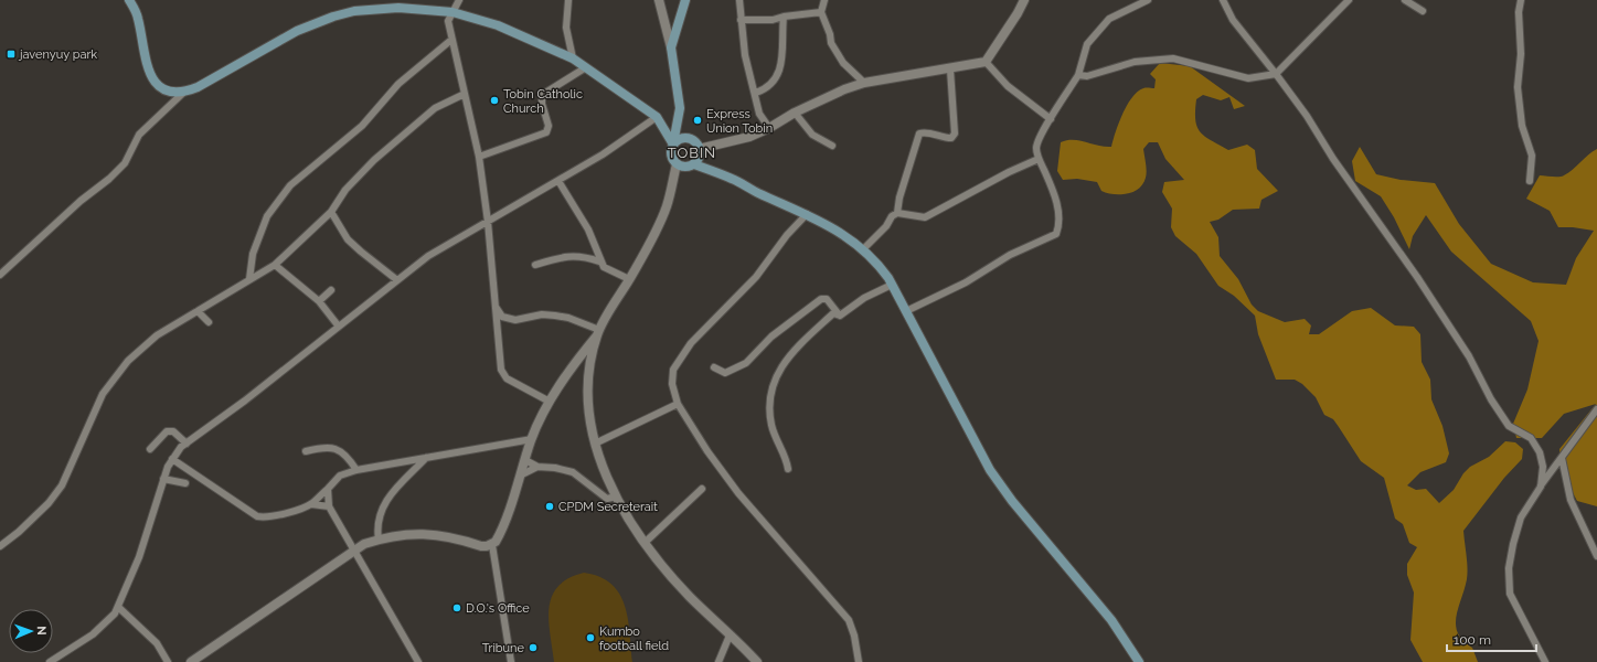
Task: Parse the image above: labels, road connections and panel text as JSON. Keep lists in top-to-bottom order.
{
  "districts": ["TOBIN"],
  "places": {
    "transit": ["javenyuy park"],
    "other": [
      "Tobin Catholic Church",
      "Express Union Tobin",
      "CPDM Secreterait",
      "D.O.'s Office",
      "Kumbo football field",
      "Tribune"
    ]
  },
  "scale_bar": "100 m",
  "north": "right"
}
